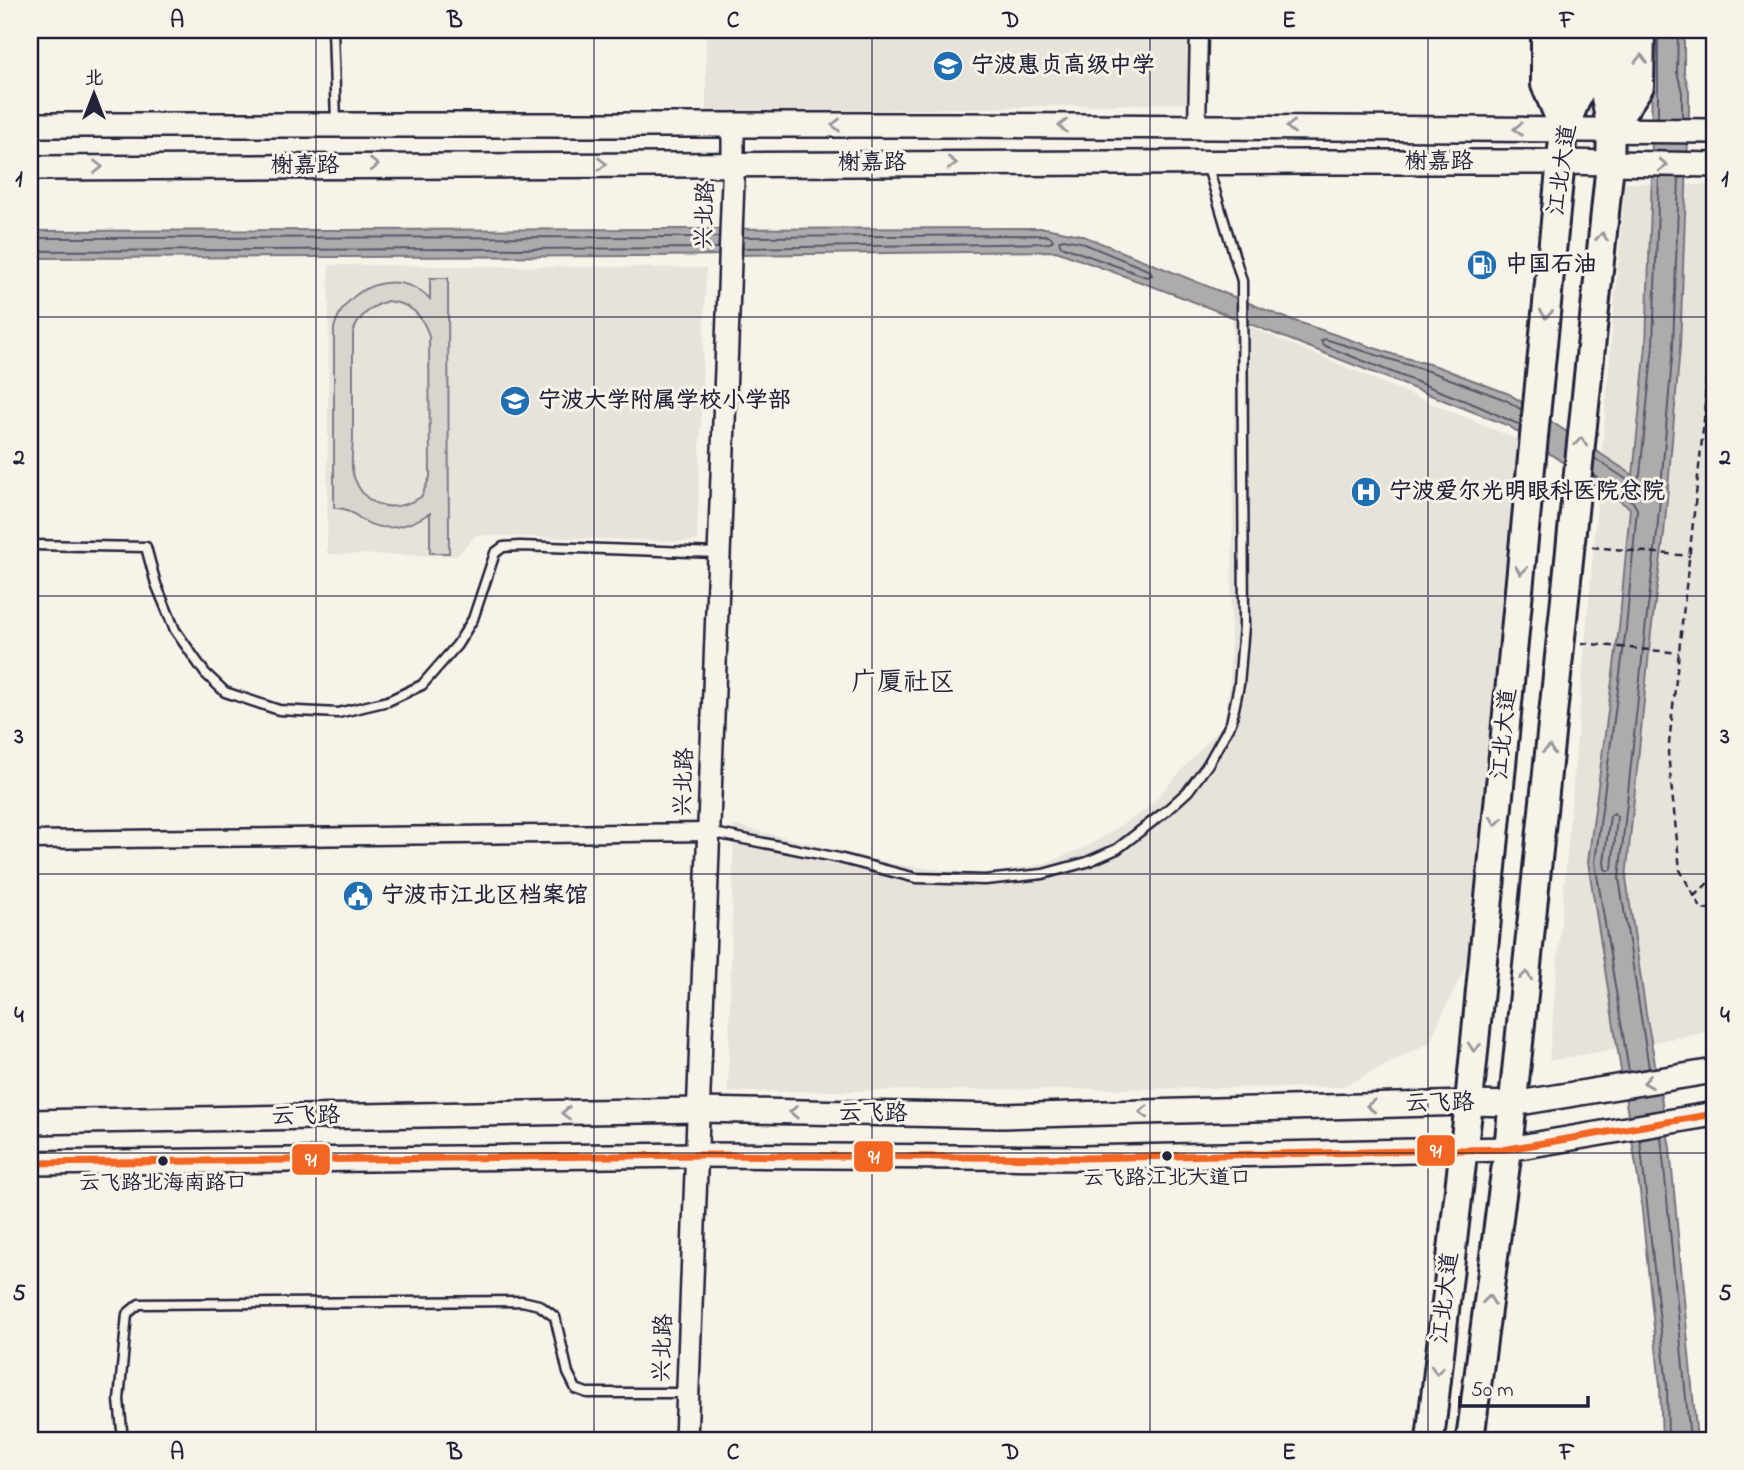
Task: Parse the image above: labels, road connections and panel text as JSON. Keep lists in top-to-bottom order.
{
  "streets": {
    "main road": ["榭嘉路", "江北大道", "云飞路"],
    "street": ["兴北路"]
  },
  "crossings": [
    ["榭嘉路", "江北大道"],
    ["榭嘉路", "兴北路"],
    ["江北大道", "云飞路"],
    ["兴北路", "云飞路"]
  ],
  "districts": ["广厦社区"],
  "places": {
    "school or university": ["宁波惠贞高级中学", "宁波大学附属学校小学部"],
    "fuel station": ["中国石油"],
    "hospital": ["宁波爱尔光明眼科医院总院"],
    "public building": ["宁波市江北区档案馆"],
    "other": ["云飞路江北大道口", "云飞路北海南路口"]
  },
  "lines": ["transit line 91"],
  "scale_bar": "50 m",
  "north": "top",
  "grid": {
    "columns": [
      "A",
      "B",
      "C",
      "D",
      "E",
      "F"
    ],
    "rows": [
      "1",
      "2",
      "3",
      "4",
      "5"
    ]
  }
}
